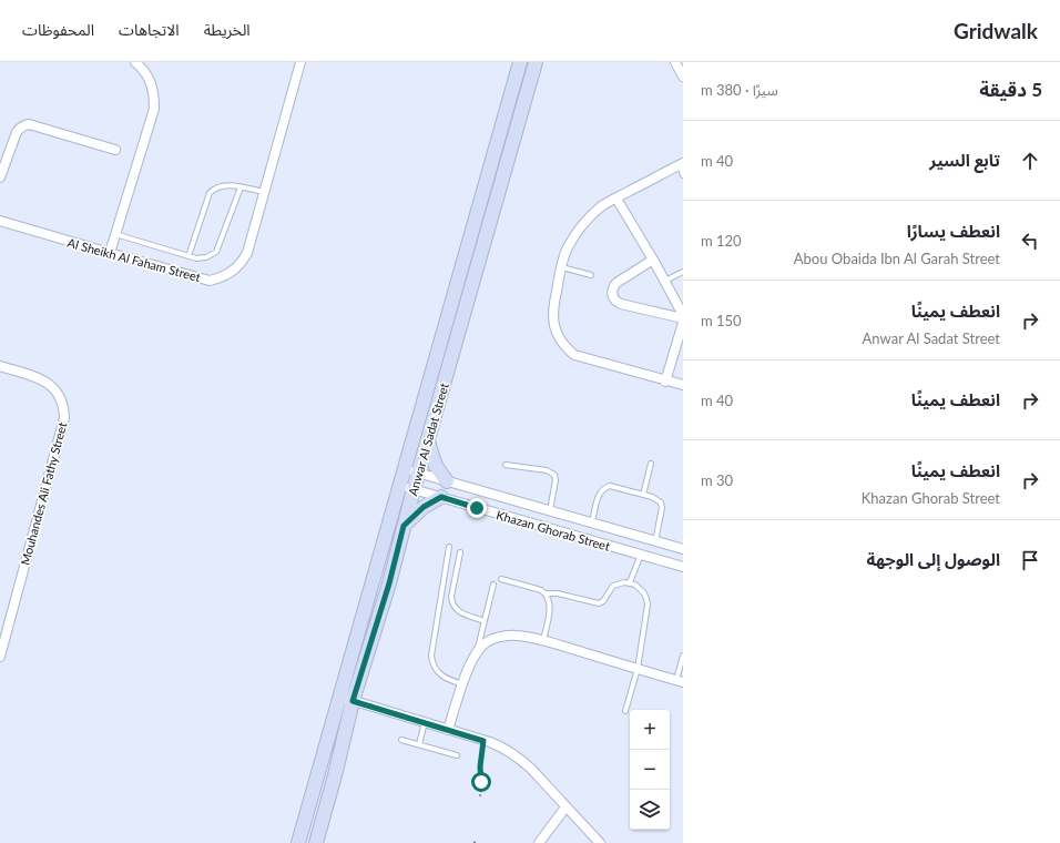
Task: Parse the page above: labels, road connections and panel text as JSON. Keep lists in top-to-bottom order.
{
  "streets": {
    "street": [
      "Al Sheikh Al Faham Street",
      "Anwar Al Sadat Street",
      "Mouhandes Ali Fathy Street",
      "Khazan Ghorab Street"
    ]
  },
  "crossings": [
    ["Anwar Al Sadat Street", "Khazan Ghorab Street"]
  ],
  "page": {
    "header": "Gridwalk",
    "nav": ["الخريطة", "الاتجاهات", "المحفوظات"],
    "heading": ["5 دقيقة", "سيرًا · 380 m"],
    "list": [
      ["تابع السير", "40 m"],
      ["انعطف يسارًا", "Abou Obaida Ibn Al Garah Street", "120 m"],
      ["انعطف يمينًا", "Anwar Al Sadat Street", "150 m"],
      ["انعطف يمينًا", "40 m"],
      ["انعطف يمينًا", "Khazan Ghorab Street", "30 m"],
      "الوصول إلى الوجهة"
    ],
    "map_buttons": ["+", "−"]
  }
}
